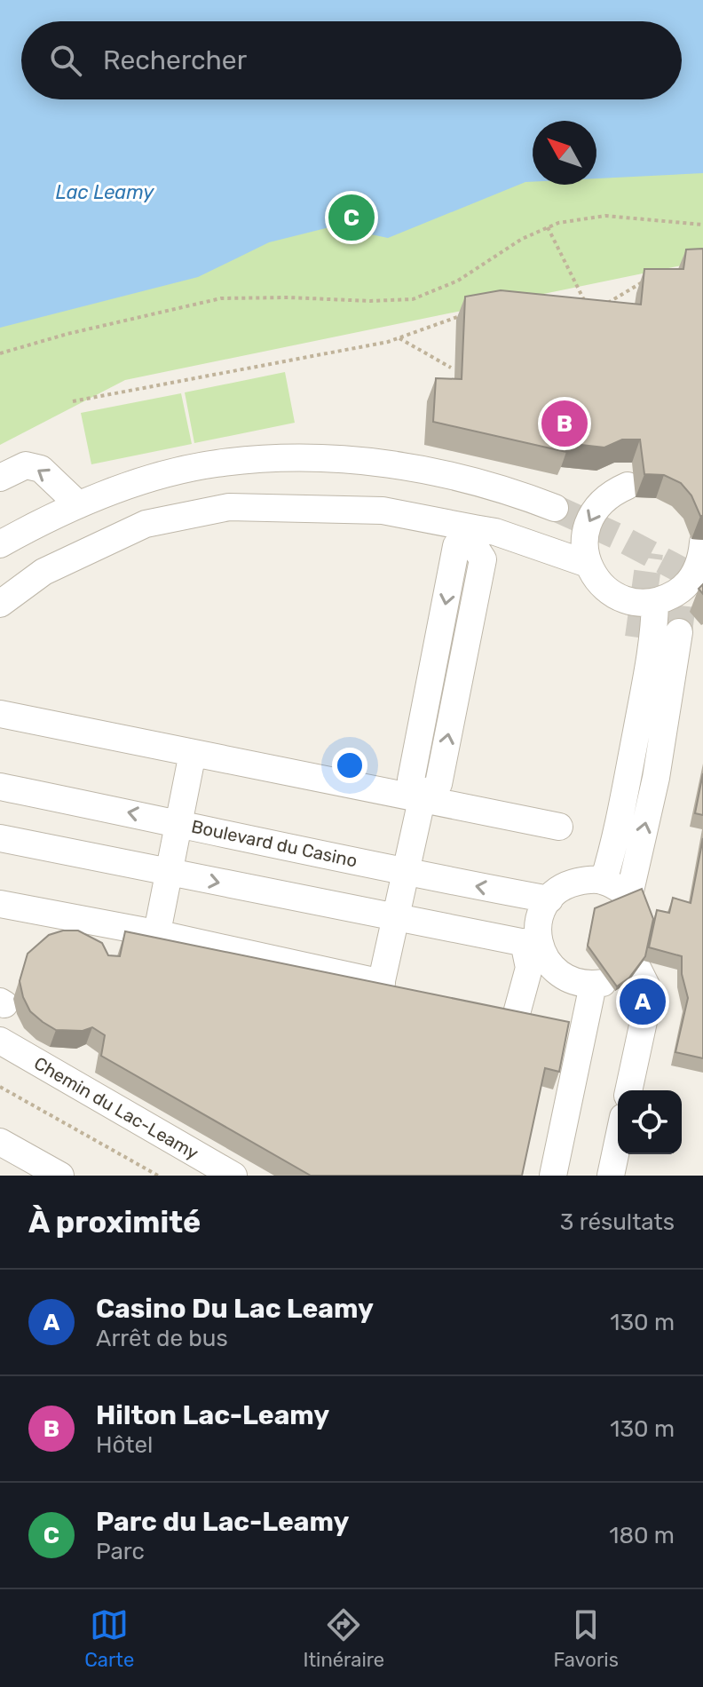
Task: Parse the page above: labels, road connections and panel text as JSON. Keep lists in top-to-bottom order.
{
  "streets": {
    "lane": ["Boulevard du Casino", "Chemin du Lac-Leamy"]
  },
  "water": ["Lac Leamy"],
  "north": "top left",
  "page": {
    "search": "Rechercher",
    "pins": ["C", "B", "A"],
    "heading": ["À proximité", "3 résultats"],
    "list": [
      {
        "mark": "A",
        "name": "Casino Du Lac Leamy",
        "note": "Arrêt de bus",
        "value": "130 m"
      },
      {
        "mark": "B",
        "name": "Hilton Lac-Leamy",
        "note": "Hôtel",
        "value": "130 m"
      },
      {
        "mark": "C",
        "name": "Parc du Lac-Leamy",
        "note": "Parc",
        "value": "180 m"
      }
    ],
    "nav": ["Carte", "Itinéraire", "Favoris"]
  }
}
